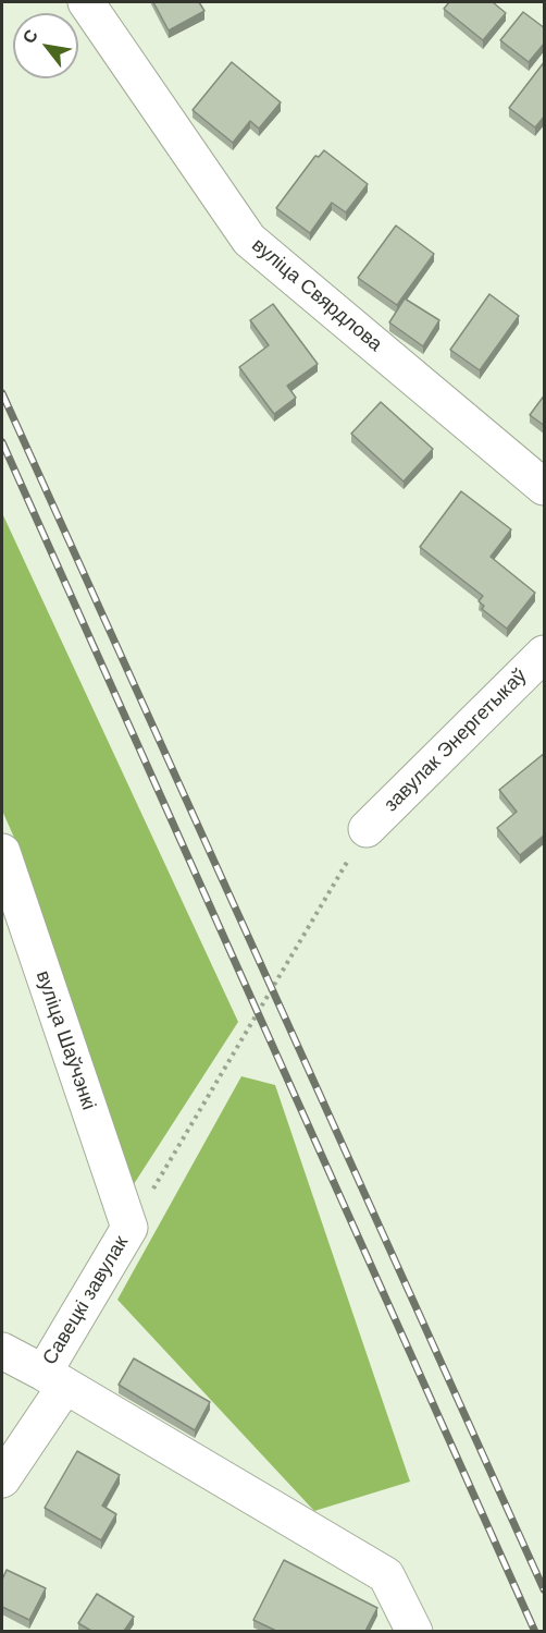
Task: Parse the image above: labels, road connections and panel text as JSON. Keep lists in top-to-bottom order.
{
  "streets": {
    "street": [
      "вуліца Свярдлова",
      "завулак Энергетыкаў",
      "вуліца Шаўчэнкі",
      "Савецкі завулак"
    ]
  },
  "crossings": [
    ["вуліца Шаўчэнкі", "Савецкі завулак"]
  ],
  "north": "top left"
}
